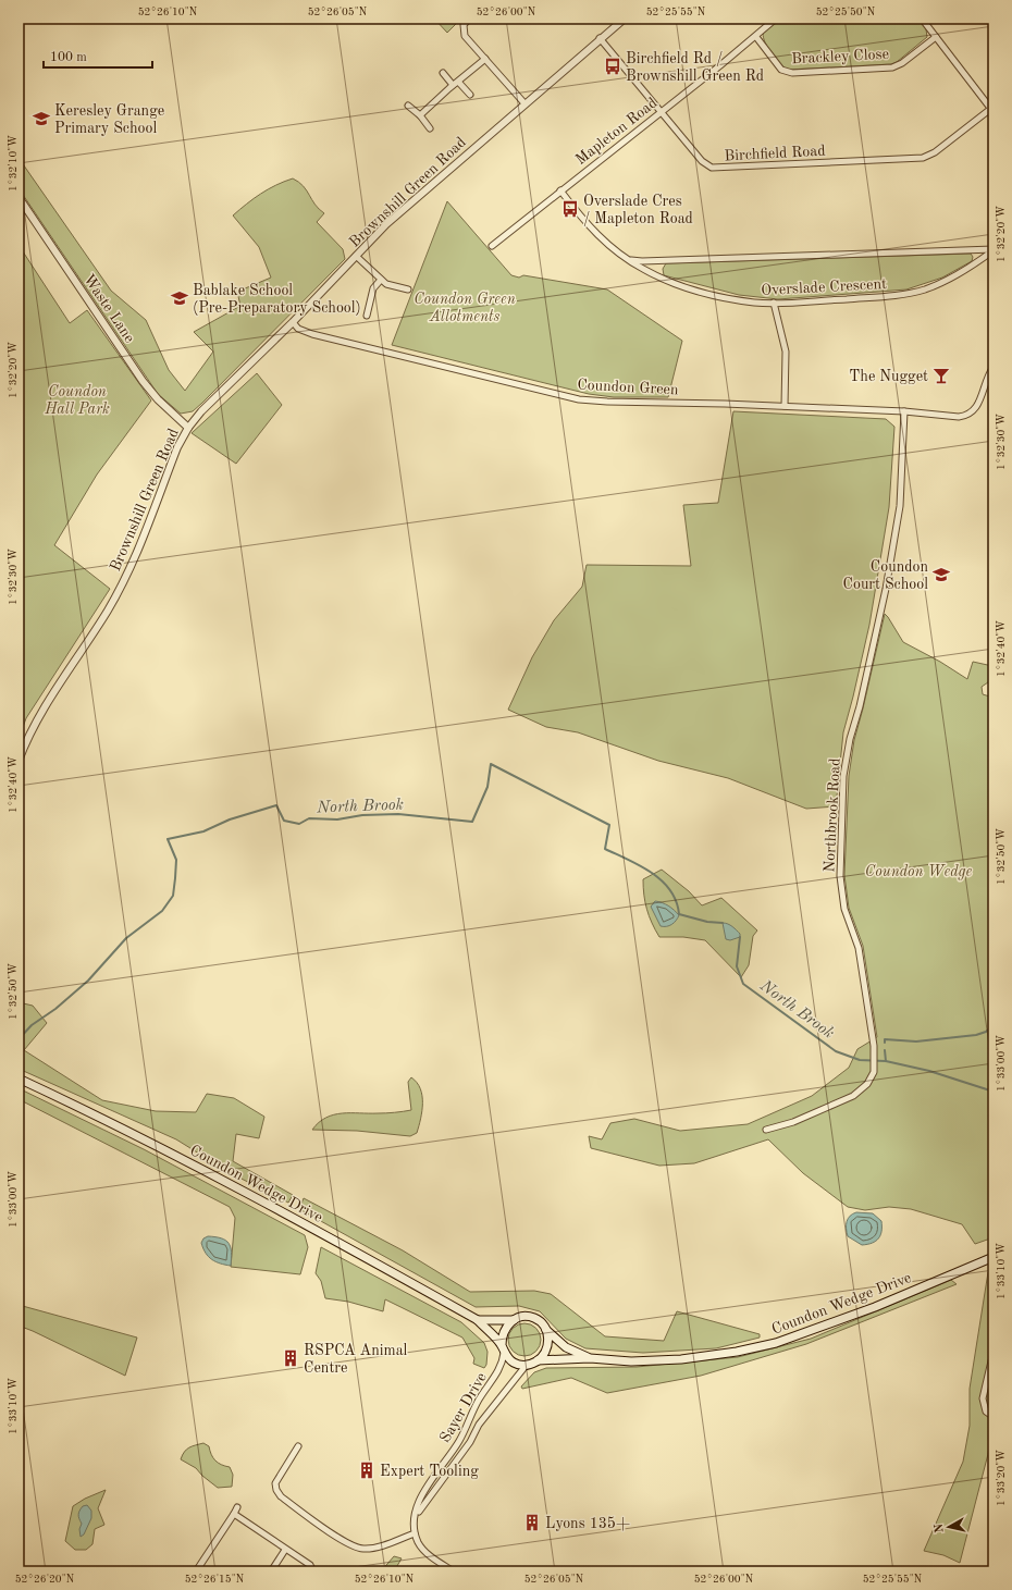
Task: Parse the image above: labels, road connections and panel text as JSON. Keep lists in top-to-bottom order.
{
  "streets": {
    "main road": ["Coundon Wedge Drive"],
    "street": [
      "Brackley Close",
      "Mapleton Road",
      "Birchfield Road",
      "Brownshill Green Road",
      "Overslade Crescent",
      "Waste Lane",
      "Coundon Green",
      "Northbrook Road",
      "Sayer Drive"
    ]
  },
  "crossings": [
    ["Brackley Close", "Mapleton Road"],
    ["Mapleton Road", "Birchfield Road"],
    ["Mapleton Road", "Overslade Crescent"],
    ["Birchfield Road", "Brownshill Green Road"],
    ["Brownshill Green Road", "Waste Lane"],
    ["Brownshill Green Road", "Coundon Green"],
    ["Coundon Green", "Northbrook Road"],
    ["Coundon Wedge Drive", "Sayer Drive"]
  ],
  "water": ["North Brook"],
  "parks": ["Coundon Green Allotments", "Coundon Hall Park", "Coundon Wedge"],
  "places": {
    "bus stop": ["Birchfield Rd / Brownshill Green Rd", "Overslade Cres / Mapleton Road"],
    "school or university": ["Keresley Grange Primary School", "Bablake School (Pre-Preparatory School)", "Coundon Court School"],
    "bar": ["The Nugget"],
    "building": ["RSPCA Animal Centre", "Expert Tooling", "Lyons 135+"]
  },
  "scale_bar": "100 m",
  "north": "left",
  "coordinates": [
    "52°26'10\"N",
    "52°26'05\"N",
    "52°26'00\"N",
    "52°25'55\"N",
    "52°25'50\"N",
    "1°32'10\"W",
    "1°32'20\"W",
    "1°32'30\"W",
    "1°32'40\"W",
    "1°32'50\"W",
    "1°33'00\"W",
    "1°33'10\"W",
    "1°33'20\"W",
    "52°26'20\"N",
    "52°26'15\"N"
  ]
}
